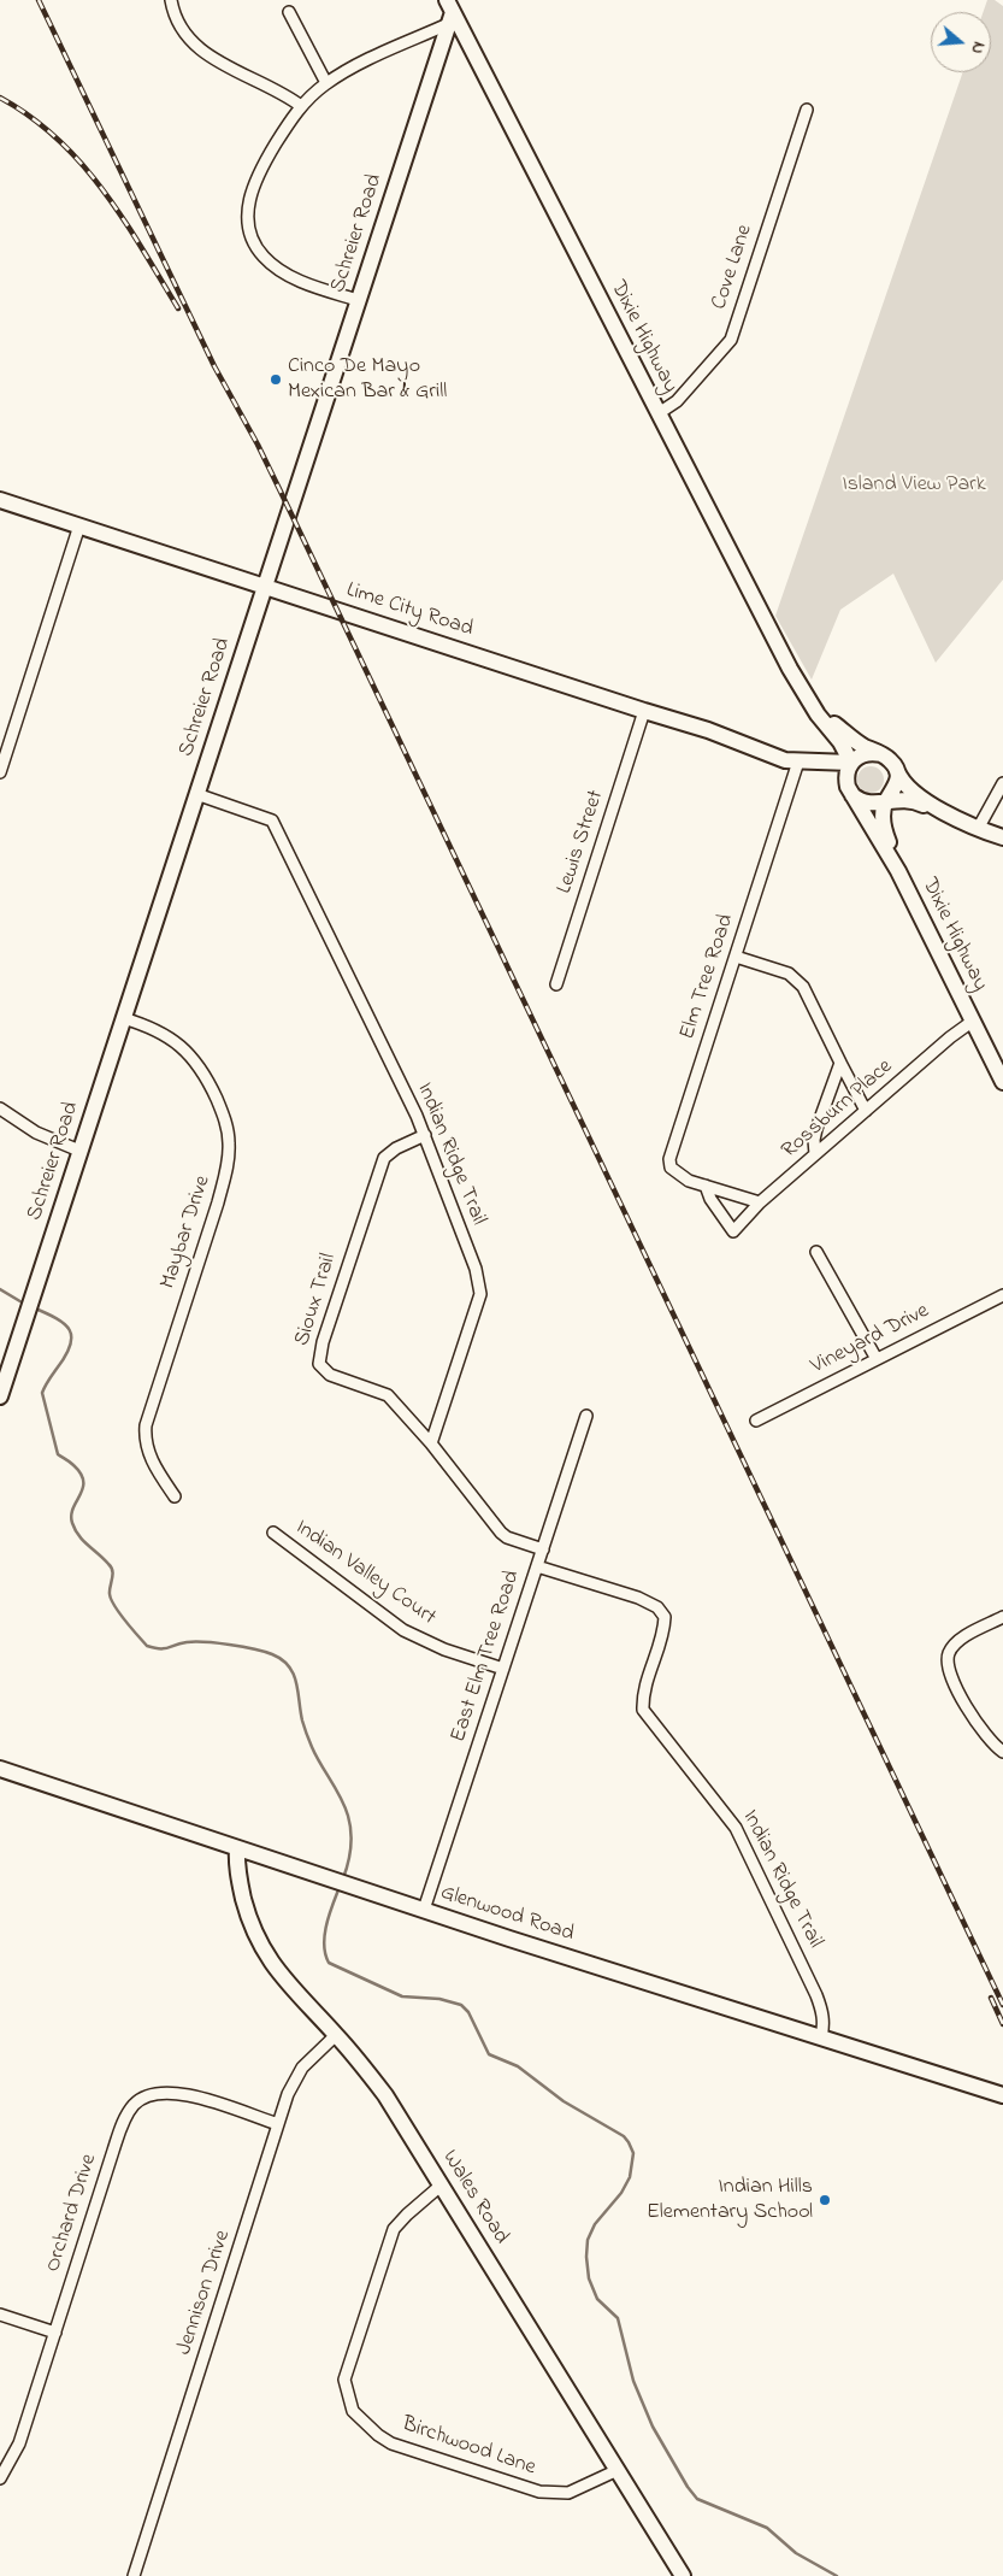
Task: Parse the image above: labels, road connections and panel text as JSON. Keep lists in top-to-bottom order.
{
  "streets": {
    "street": [
      "Schreier Road",
      "Cove Lane",
      "Dixie Highway",
      "Lime City Road",
      "Lewis Street",
      "Elm Tree Road",
      "Rossburn Place",
      "Indian Ridge Trail",
      "Maybar Drive",
      "Sioux Trail",
      "Vineyard Drive",
      "Indian Valley Court",
      "East Elm Tree Road",
      "Glenwood Road",
      "Wales Road",
      "Orchard Drive",
      "Jennison Drive",
      "Birchwood Lane"
    ]
  },
  "crossings": [
    ["Schreier Road", "Dixie Highway"],
    ["Schreier Road", "Lime City Road"],
    ["Schreier Road", "Indian Ridge Trail"],
    ["Schreier Road", "Maybar Drive"],
    ["Cove Lane", "Dixie Highway"],
    ["Dixie Highway", "Lime City Road"],
    ["Dixie Highway", "Rossburn Place"],
    ["Lime City Road", "Lewis Street"],
    ["Lime City Road", "Elm Tree Road"],
    ["Elm Tree Road", "Rossburn Place"],
    ["Indian Ridge Trail", "Sioux Trail"],
    ["Indian Ridge Trail", "East Elm Tree Road"],
    ["Indian Ridge Trail", "Glenwood Road"],
    ["Indian Valley Court", "East Elm Tree Road"],
    ["East Elm Tree Road", "Glenwood Road"],
    ["Glenwood Road", "Wales Road"],
    ["Wales Road", "Jennison Drive"],
    ["Wales Road", "Birchwood Lane"],
    ["Orchard Drive", "Jennison Drive"]
  ],
  "parks": ["Island View Park"],
  "places": ["Cinco De Mayo Mexican Bar & Grill", "Indian Hills Elementary School"],
  "north": "right"
}
